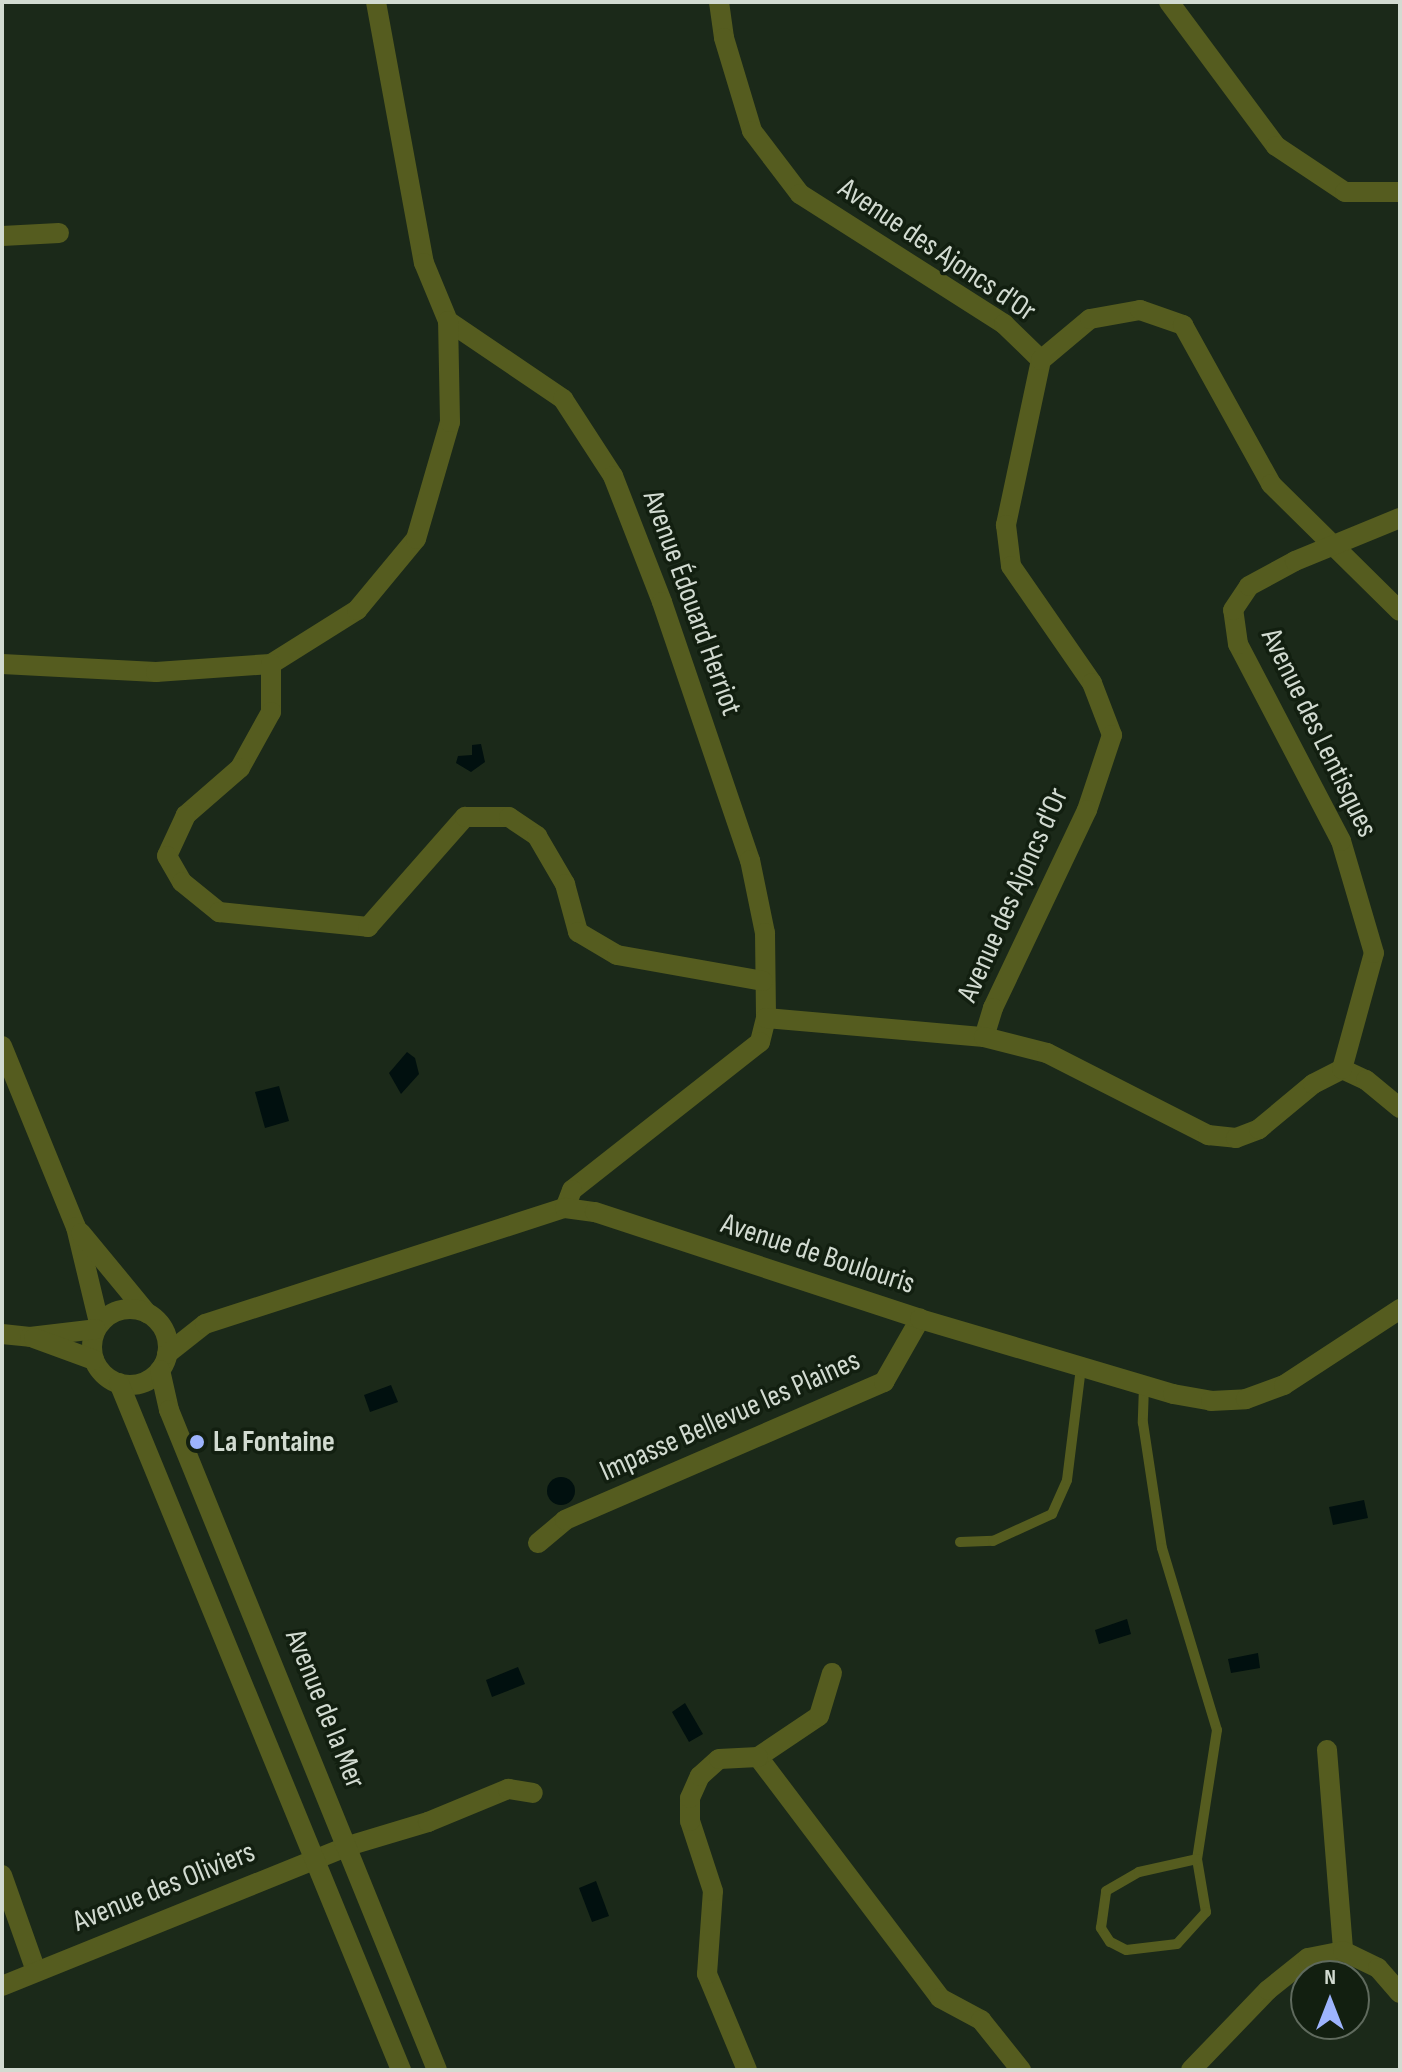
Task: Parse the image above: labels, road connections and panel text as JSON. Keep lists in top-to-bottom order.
{
  "streets": {
    "street": [
      "Avenue des Ajoncs d'Or",
      "Avenue Édouard Herriot",
      "Avenue des Lentisques",
      "Avenue de Boulouris",
      "Impasse Bellevue les Plaines",
      "Avenue de la Mer",
      "Avenue des Oliviers"
    ]
  },
  "crossings": [
    ["Avenue de Boulouris", "Impasse Bellevue les Plaines"],
    ["Avenue de Boulouris", "Avenue de la Mer"],
    ["Avenue de la Mer", "Avenue des Oliviers"]
  ],
  "places": ["La Fontaine"],
  "north": "top"
}
